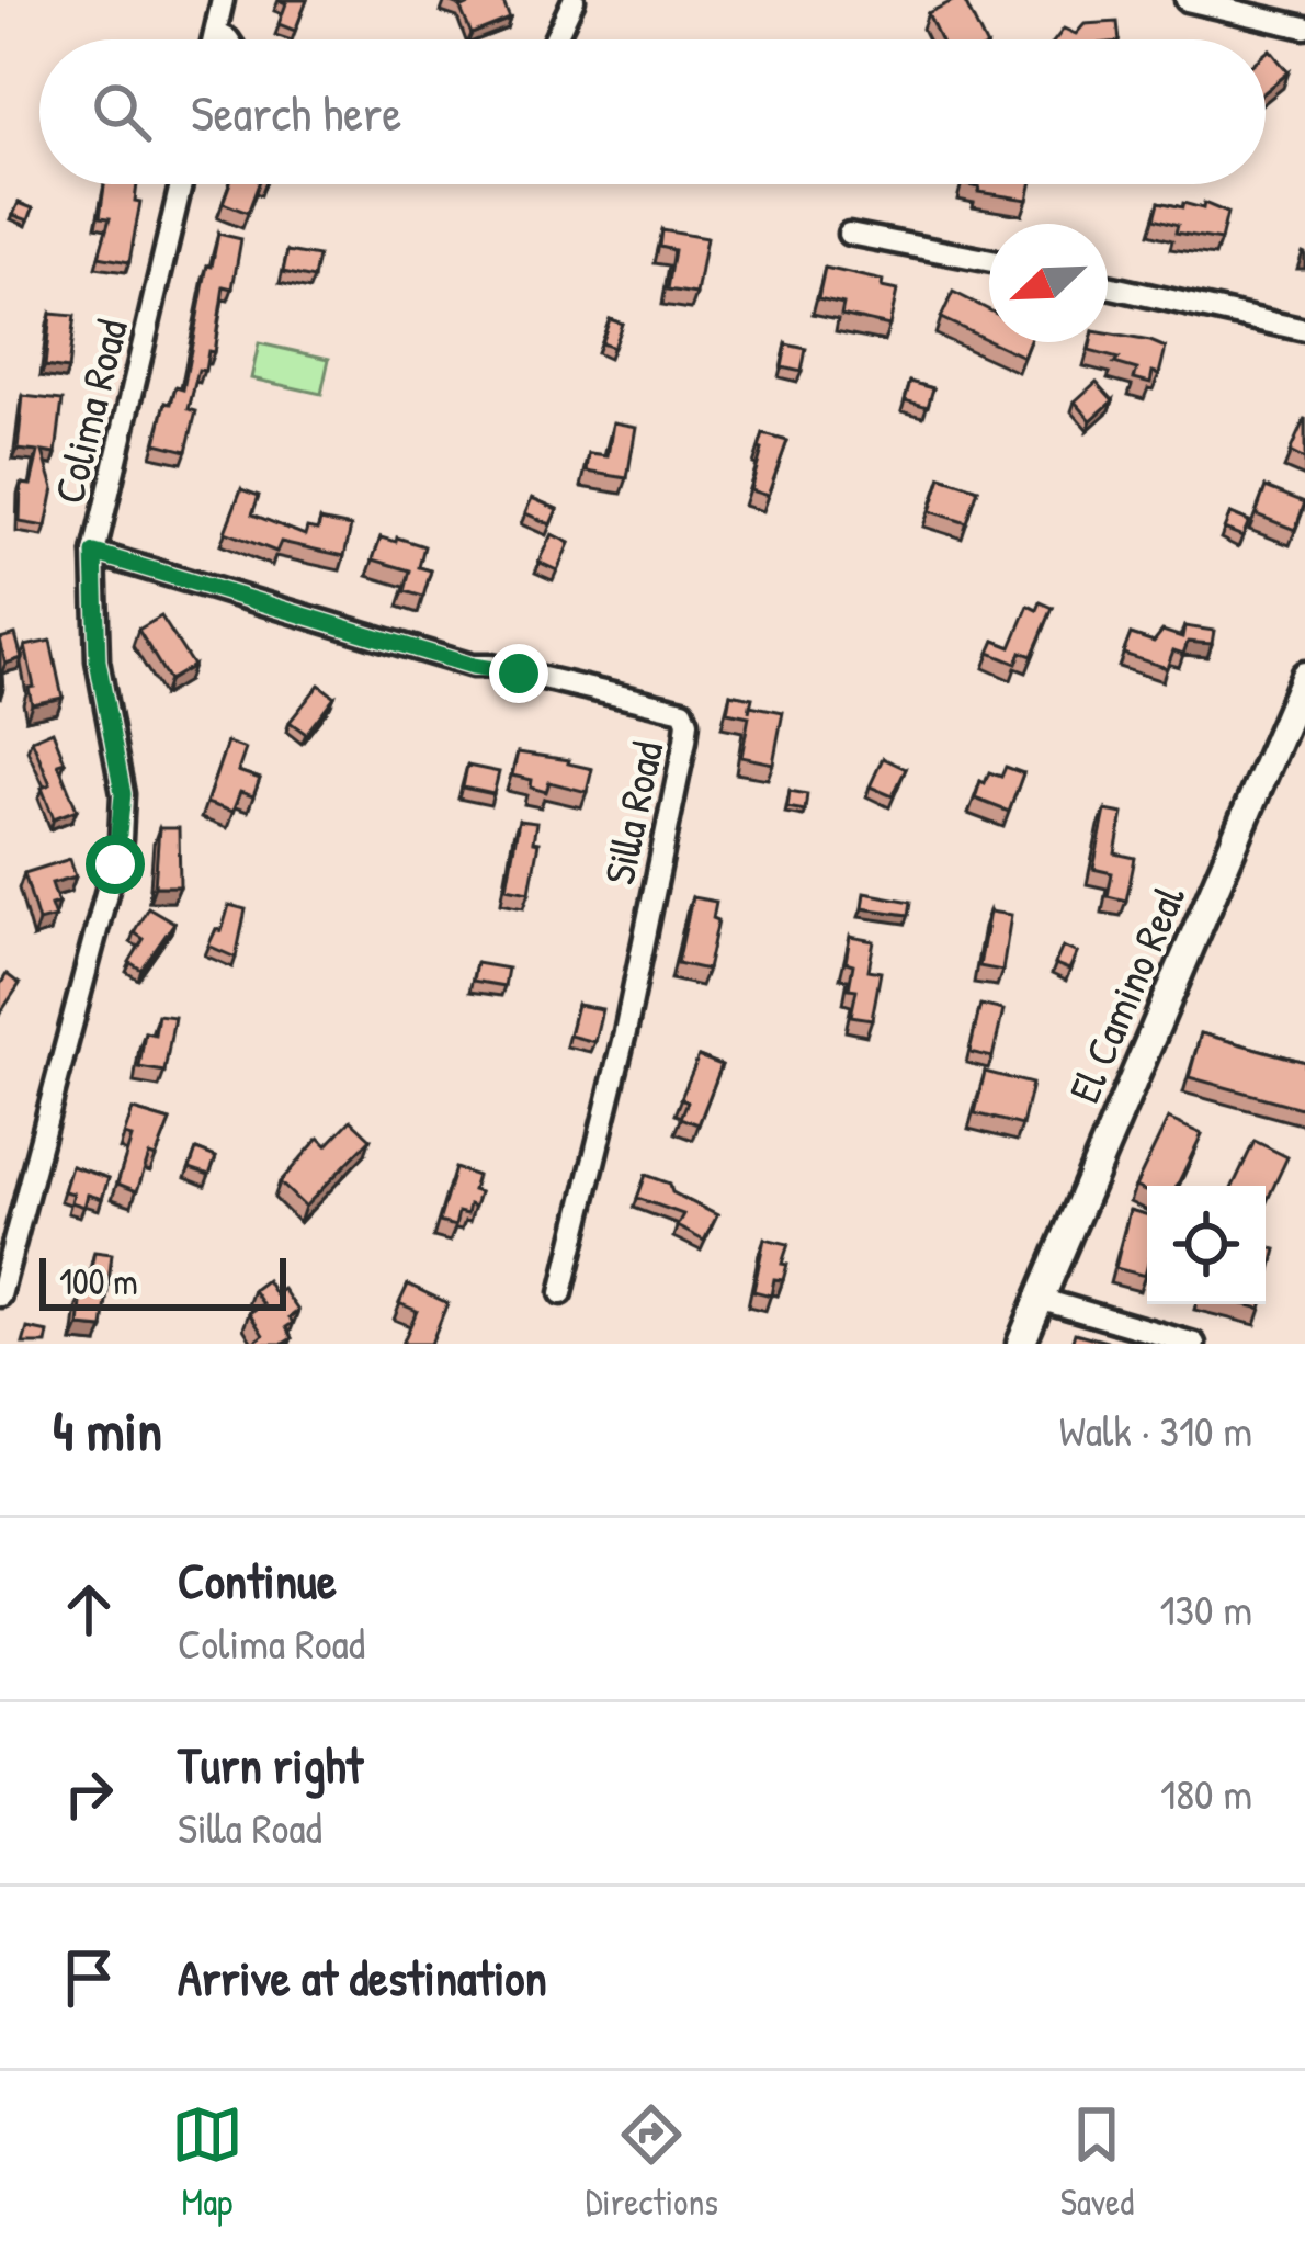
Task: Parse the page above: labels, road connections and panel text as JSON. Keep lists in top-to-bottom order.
{
  "streets": {
    "main road": ["El Camino Real"],
    "street": ["Colima Road", "Silla Road"]
  },
  "crossings": [
    ["Colima Road", "Silla Road"]
  ],
  "scale_bar": "100 m",
  "north": "bottom left",
  "page": {
    "search": "Search here",
    "scale": "100 m",
    "heading": ["4 min", "Walk · 310 m"],
    "list": [
      ["Continue", "Colima Road", "130 m"],
      ["Turn right", "Silla Road", "180 m"],
      "Arrive at destination"
    ],
    "nav": ["Map", "Directions", "Saved"]
  }
}
